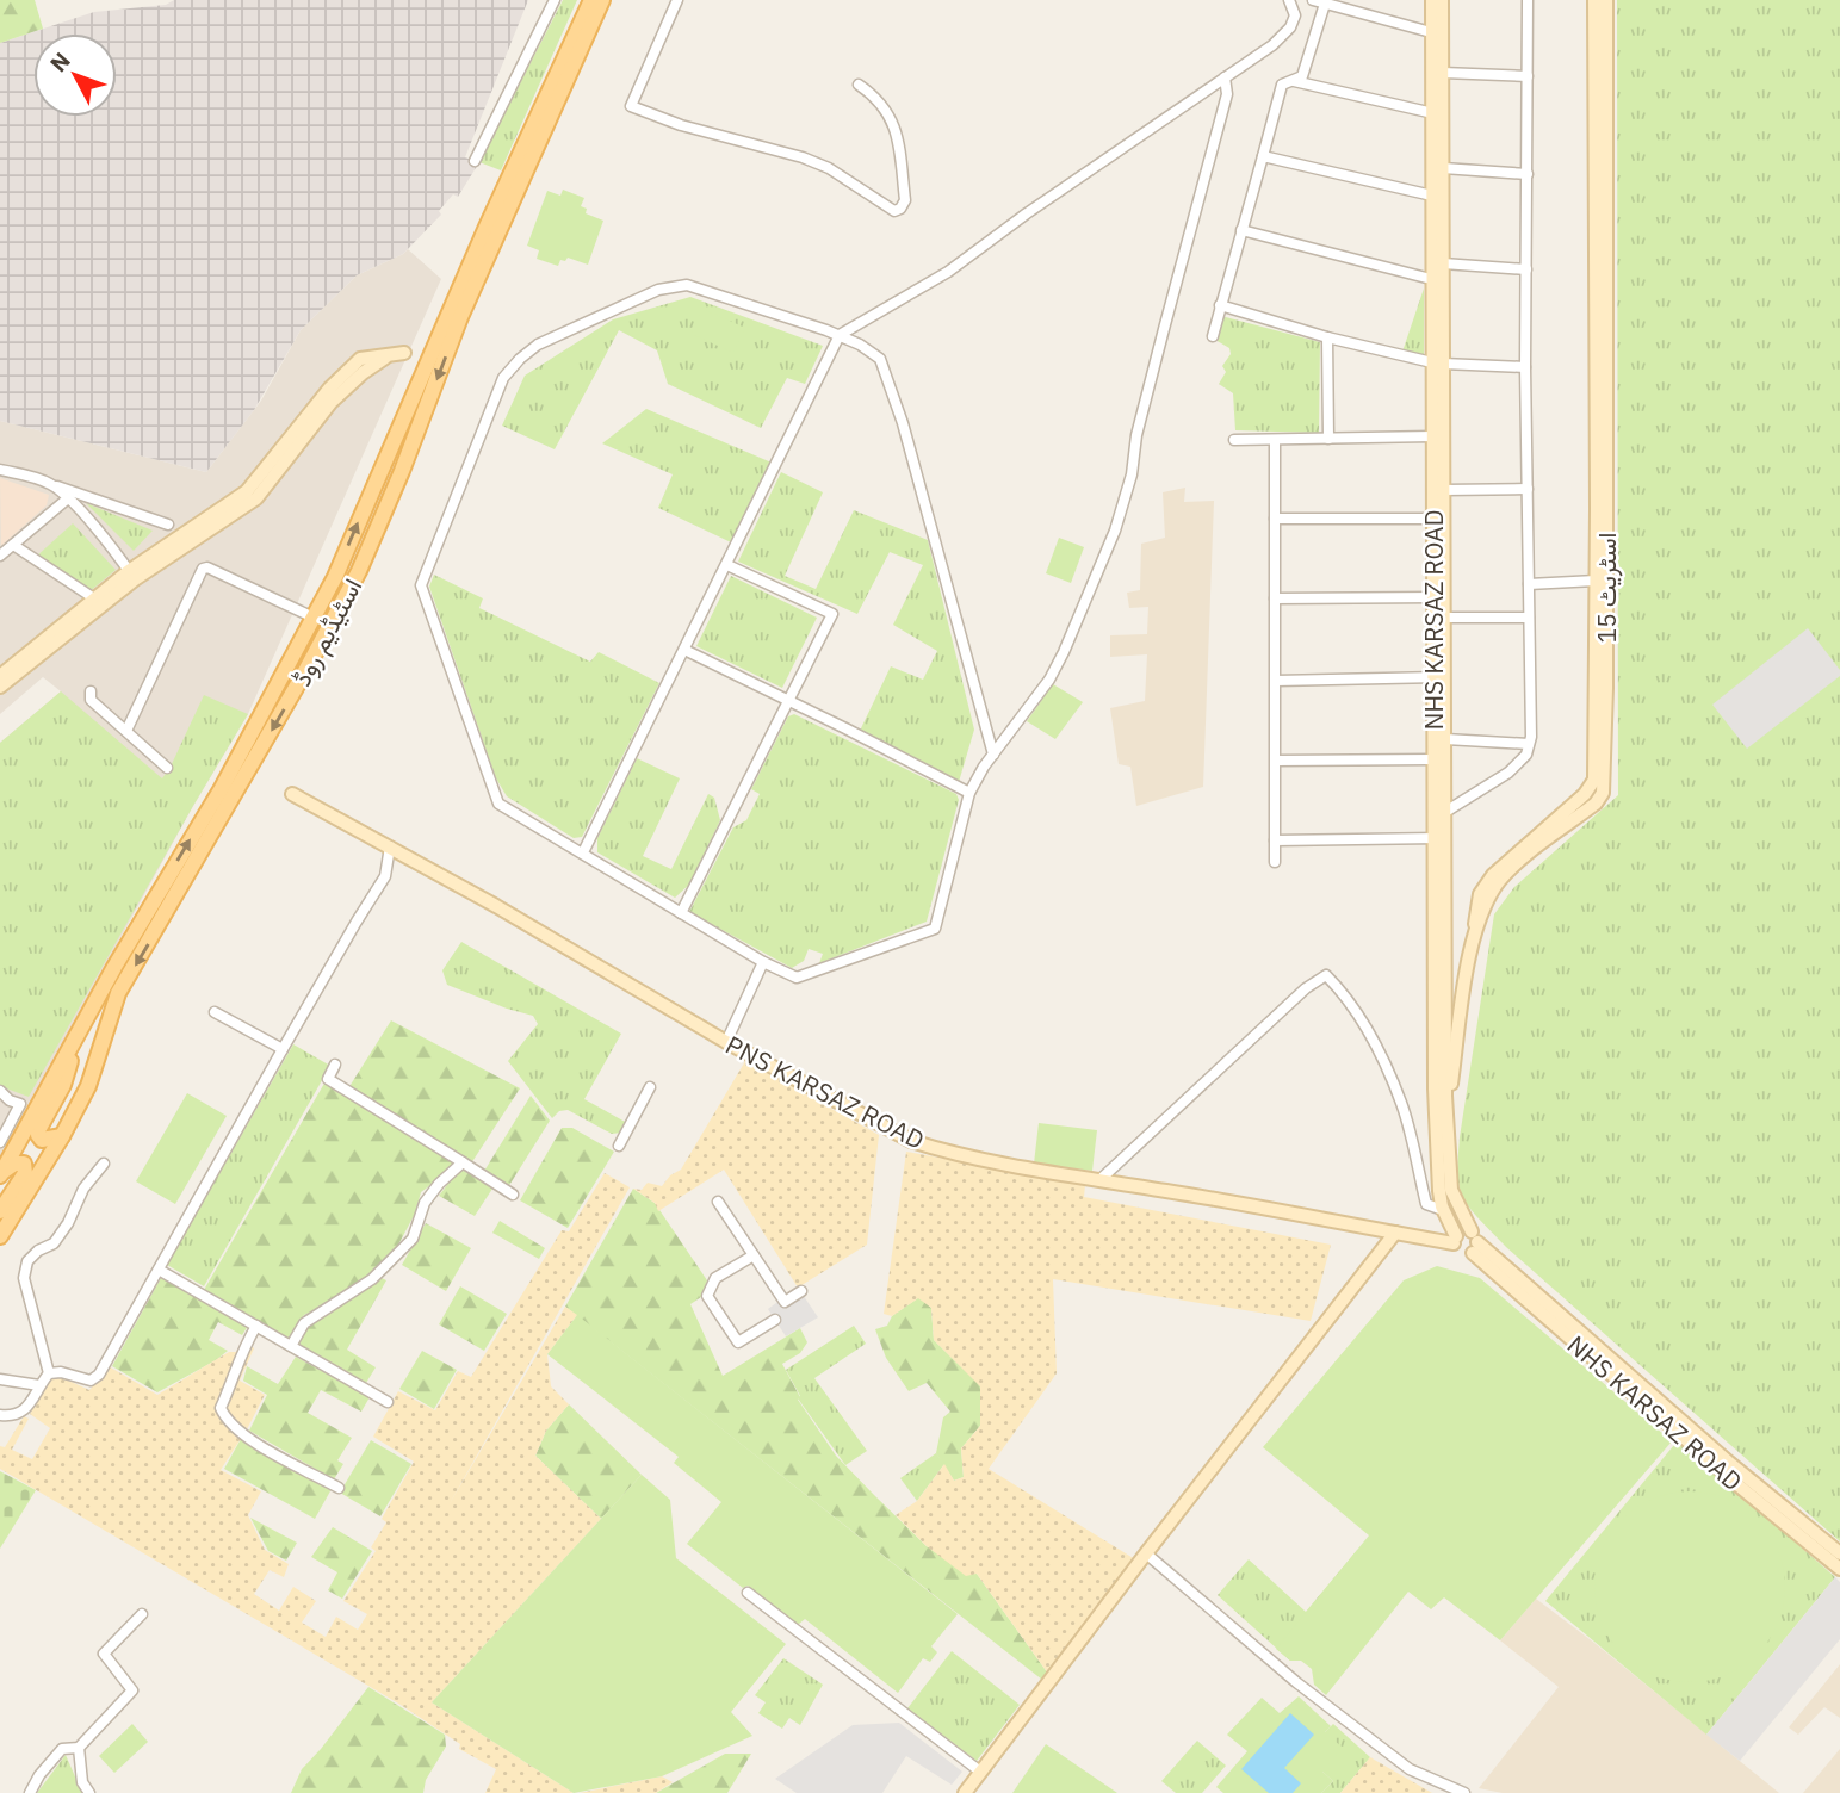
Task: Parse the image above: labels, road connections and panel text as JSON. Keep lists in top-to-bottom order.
{
  "streets": {
    "main road": ["اسٹیڈیم روڈ"],
    "street": ["اسٹریٹ 15", "NHS KARSAZ ROAD", "PNS KARSAZ ROAD"]
  },
  "crossings": [
    ["اسٹریٹ 15", "NHS KARSAZ ROAD"],
    ["NHS KARSAZ ROAD", "PNS KARSAZ ROAD"]
  ],
  "north": "top left"
}
